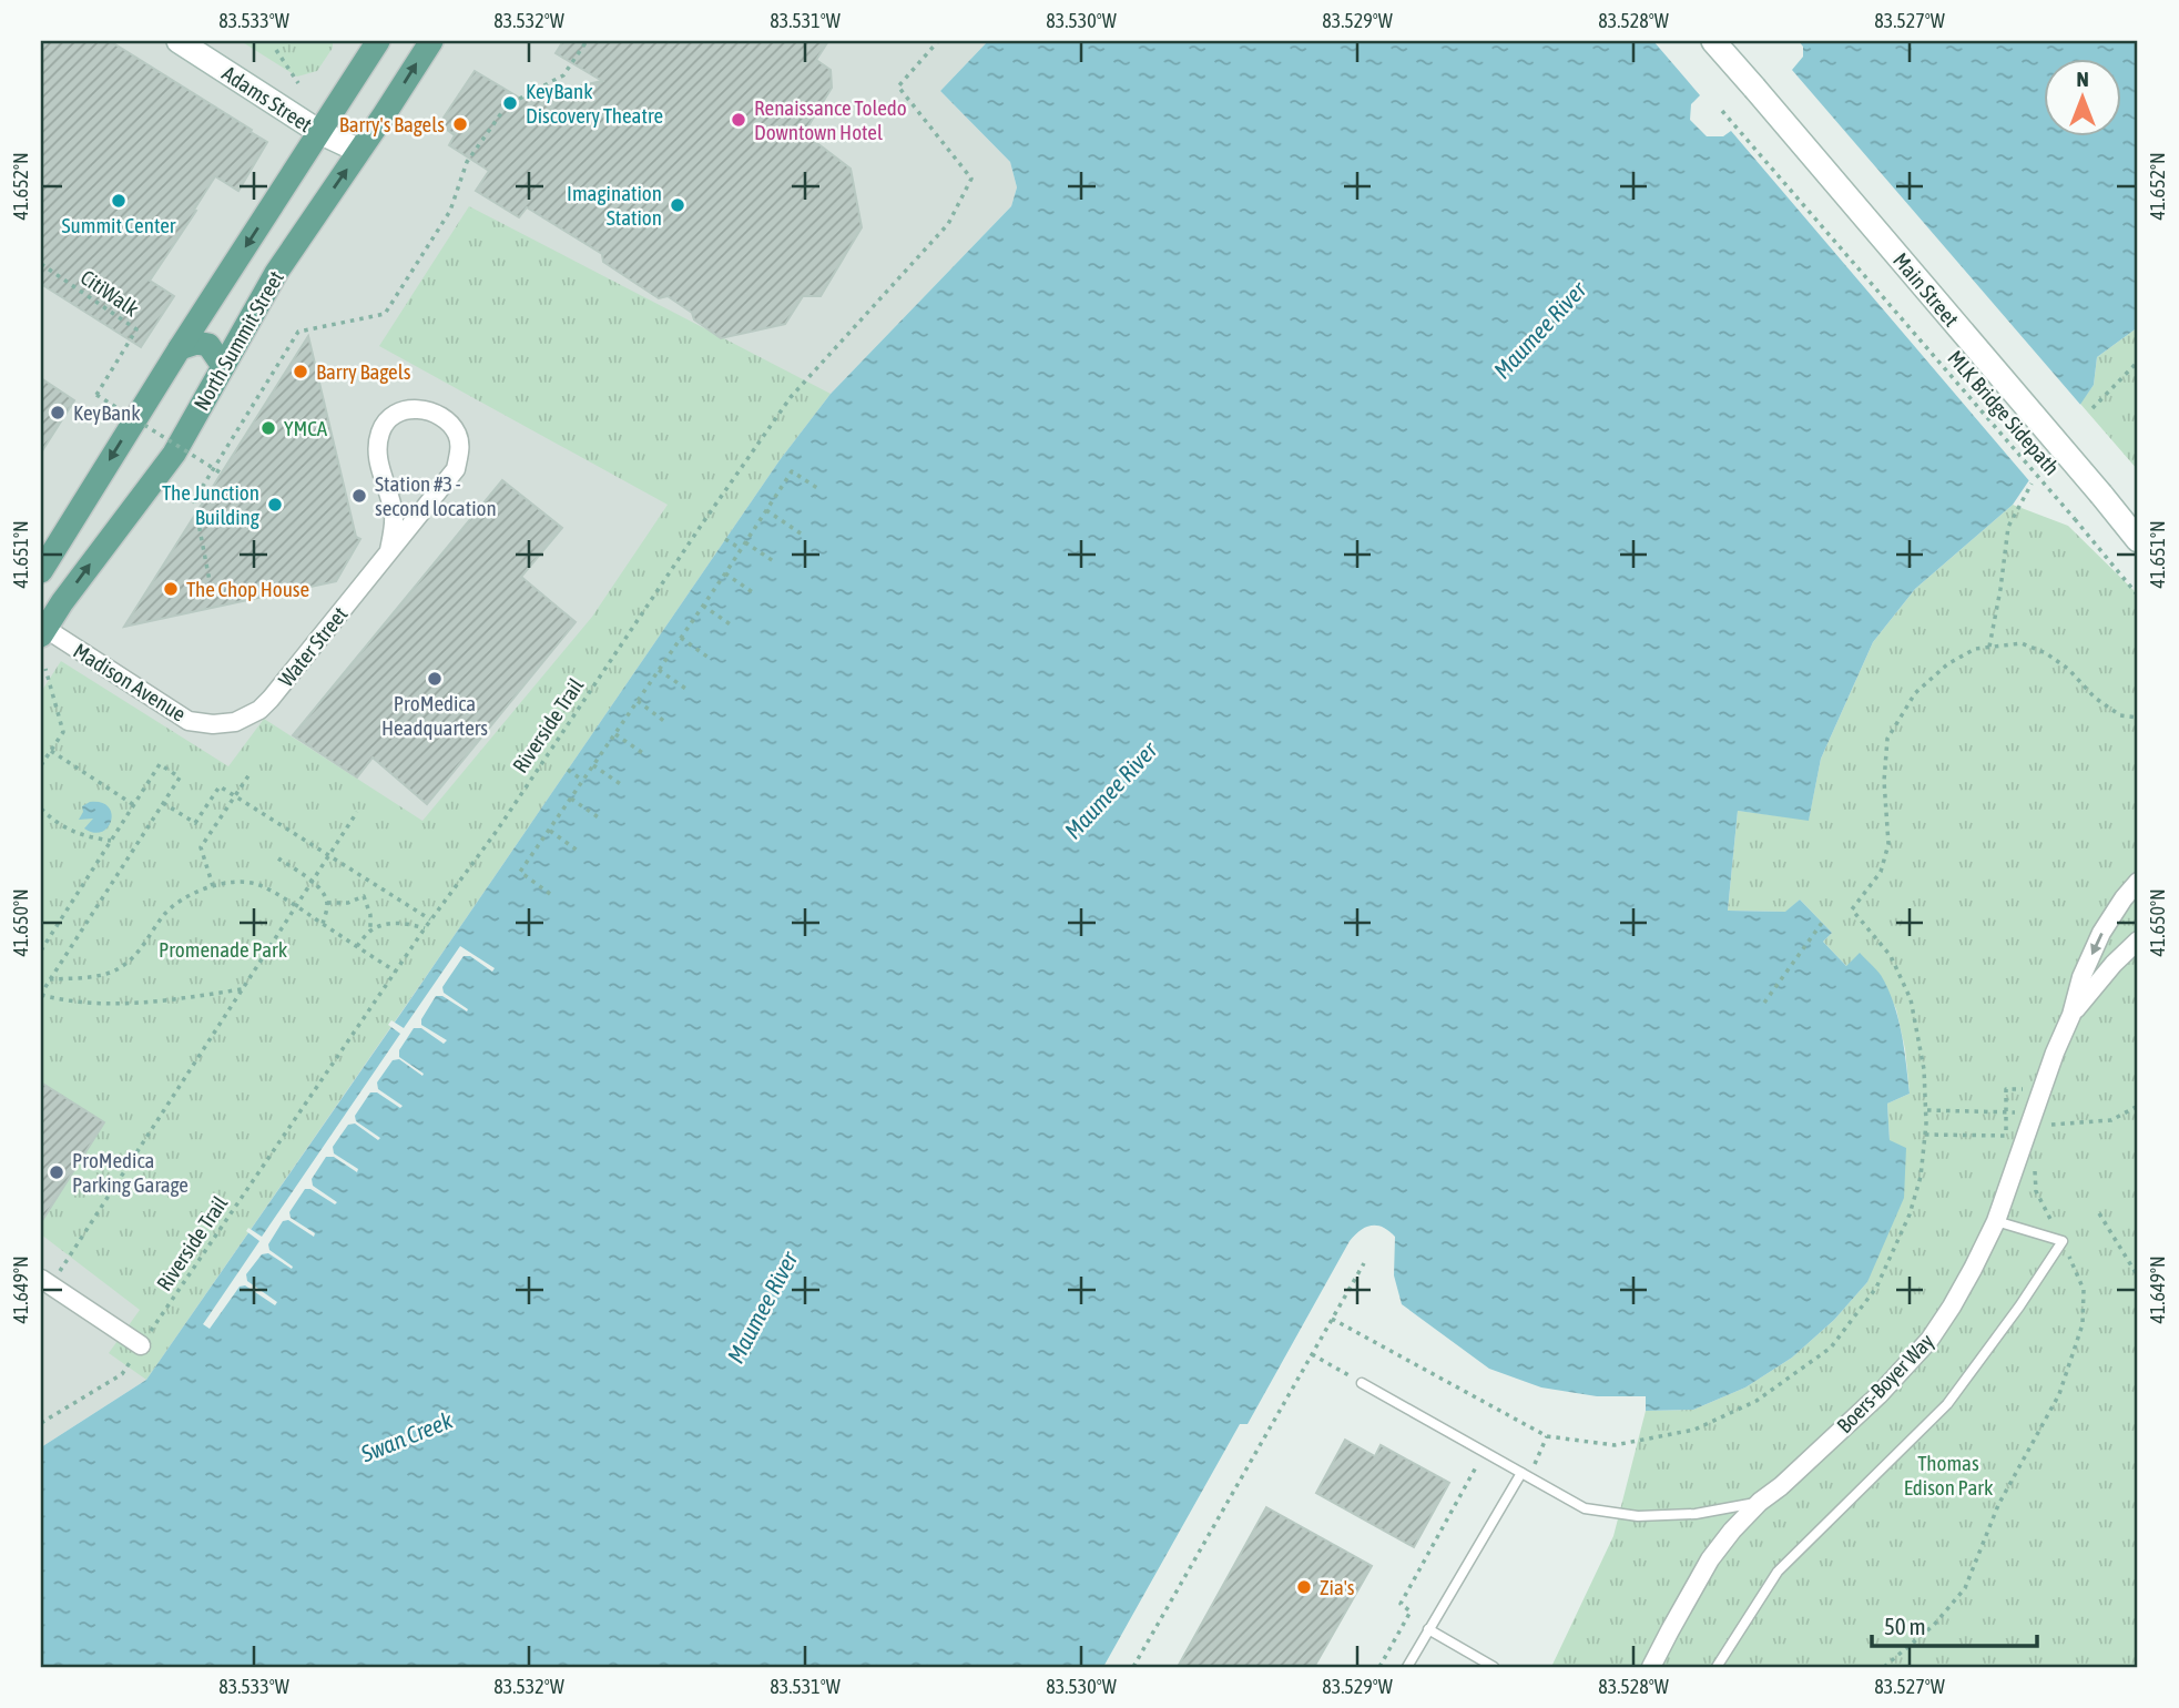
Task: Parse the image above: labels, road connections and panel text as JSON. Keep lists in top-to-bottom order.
{
  "streets": {
    "main road": ["Adams Street", "Main Street", "North Summit Street"],
    "street": ["Water Street", "Madison Avenue", "Boers-Boyer Way"],
    "path": ["CitiWalk", "MLK Bridge Sidepath", "Riverside Trail"]
  },
  "crossings": [
    ["Adams Street", "North Summit Street"],
    ["North Summit Street", "Madison Avenue"],
    ["Water Street", "Madison Avenue"]
  ],
  "water": ["Maumee River", "Swan Creek"],
  "parks": ["Promenade Park", "Thomas Edison Park"],
  "places": [
    "KeyBank Discovery Theatre",
    "Renaissance Toledo Downtown Hotel",
    "Barry's Bagels",
    "Summit Center",
    "Imagination Station",
    "Barry Bagels",
    "KeyBank",
    "YMCA",
    "Station #3 - second location",
    "The Junction Building",
    "The Chop House",
    "ProMedica Headquarters",
    "ProMedica Parking Garage",
    "Zia's"
  ],
  "scale_bar": "50 m",
  "north": "top",
  "coordinates": [
    "83.533°W",
    "83.532°W",
    "83.531°W",
    "83.530°W",
    "83.529°W",
    "83.528°W",
    "83.527°W",
    "41.652°N",
    "41.651°N",
    "41.650°N",
    "41.649°N"
  ]
}
